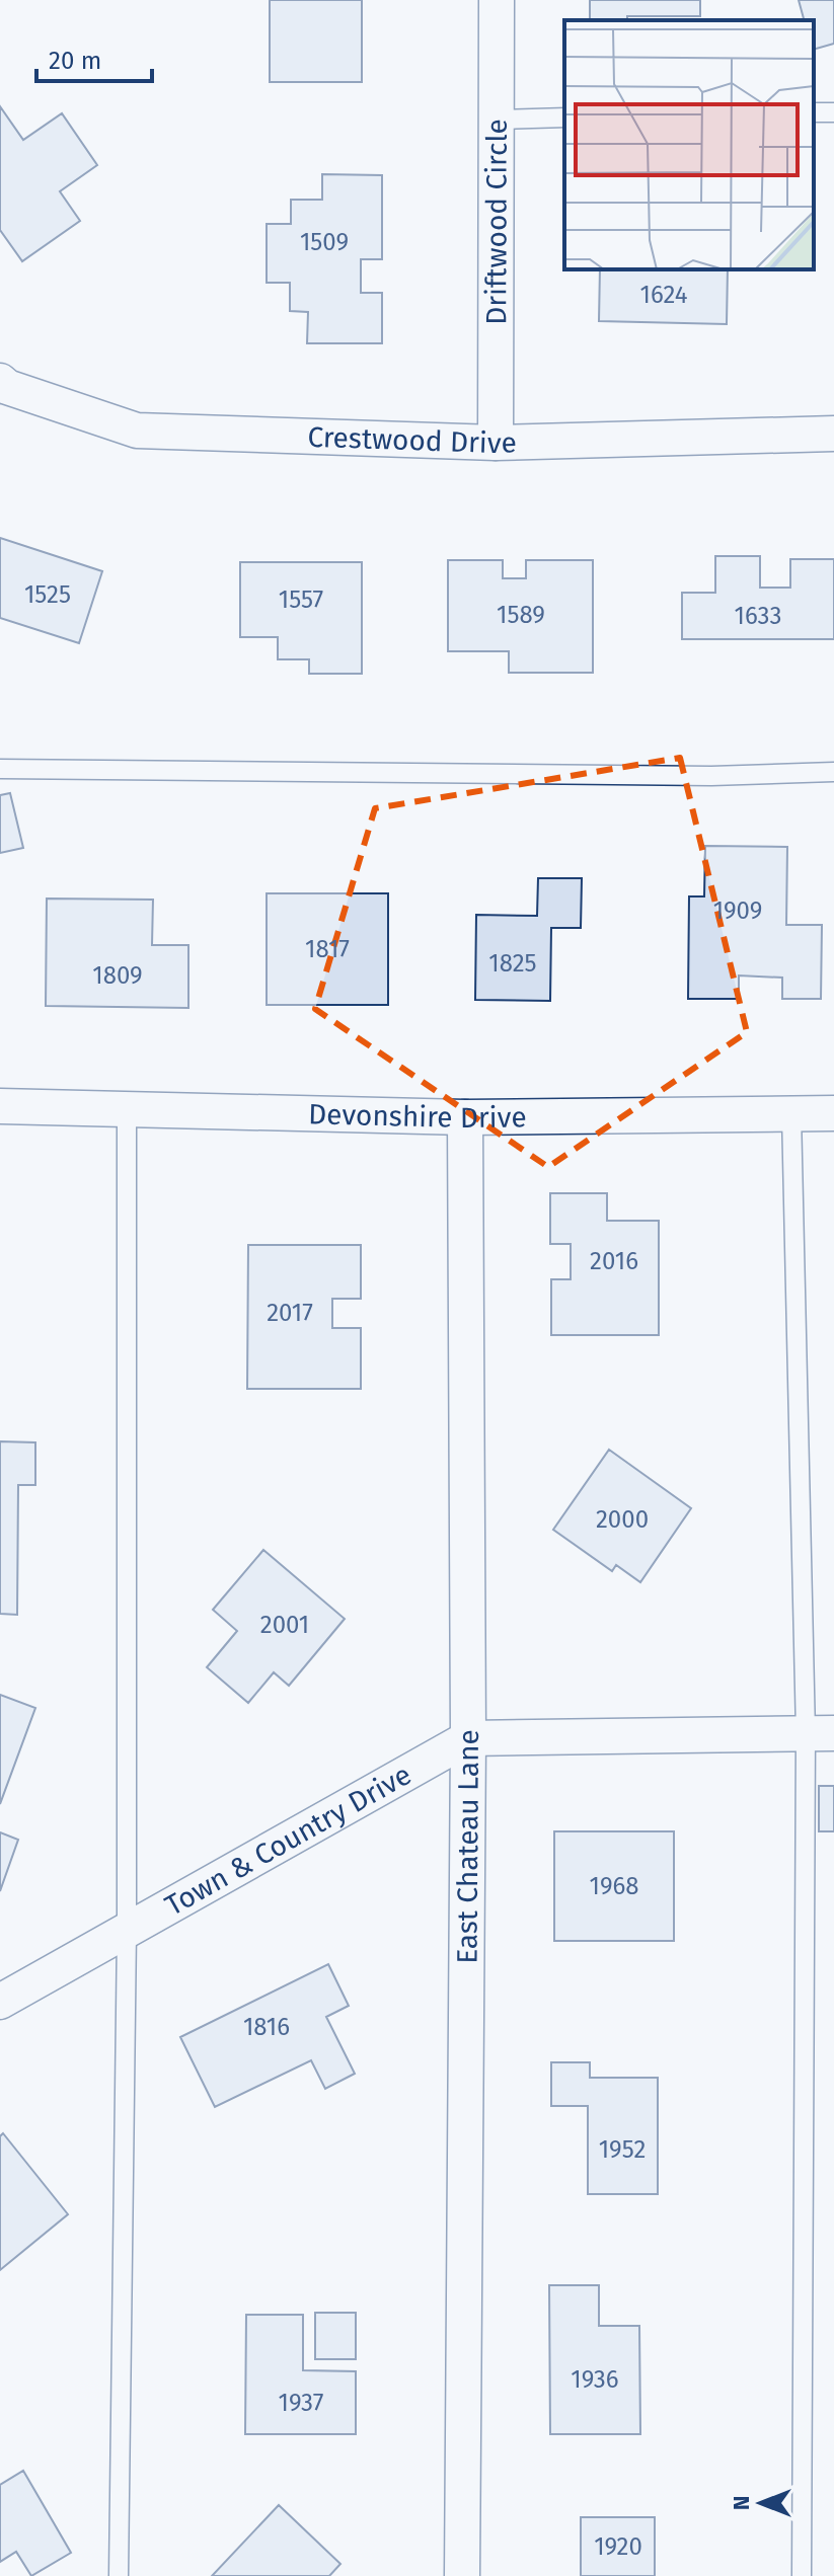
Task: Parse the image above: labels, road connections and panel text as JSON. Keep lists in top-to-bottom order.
{
  "streets": {
    "street": [
      "Driftwood Circle",
      "Crestwood Drive",
      "Devonshire Drive",
      "Town & Country Drive",
      "East Chateau Lane"
    ]
  },
  "crossings": [
    ["Driftwood Circle", "Crestwood Drive"],
    ["Devonshire Drive", "East Chateau Lane"],
    ["Town & Country Drive", "East Chateau Lane"]
  ],
  "house_numbers": [
    "1509",
    "1624",
    "1525",
    "1557",
    "1589",
    "1633",
    "1909",
    "1817",
    "1825",
    "1809",
    "2016",
    "2017",
    "2000",
    "2001",
    "1968",
    "1816",
    "1952",
    "1936",
    "1937",
    "1920"
  ],
  "scale_bar": "20 m",
  "north": "left"
}
